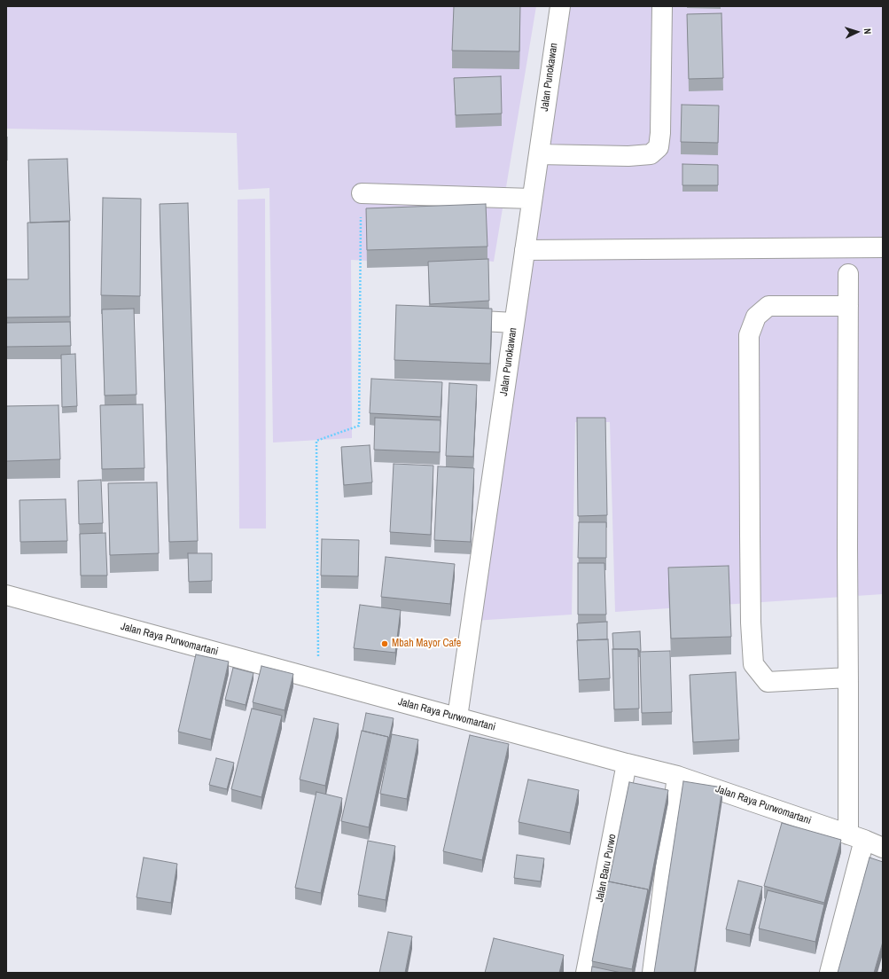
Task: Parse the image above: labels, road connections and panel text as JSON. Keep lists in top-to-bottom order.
{
  "streets": {
    "street": ["Jalan Punokawan", "Jalan Raya Purwomartani", "Jalan Baru Purwo"]
  },
  "crossings": [
    ["Jalan Punokawan", "Jalan Raya Purwomartani"],
    ["Jalan Raya Purwomartani", "Jalan Baru Purwo"]
  ],
  "places": ["Mbah Mayor Cafe"],
  "north": "right"
}
